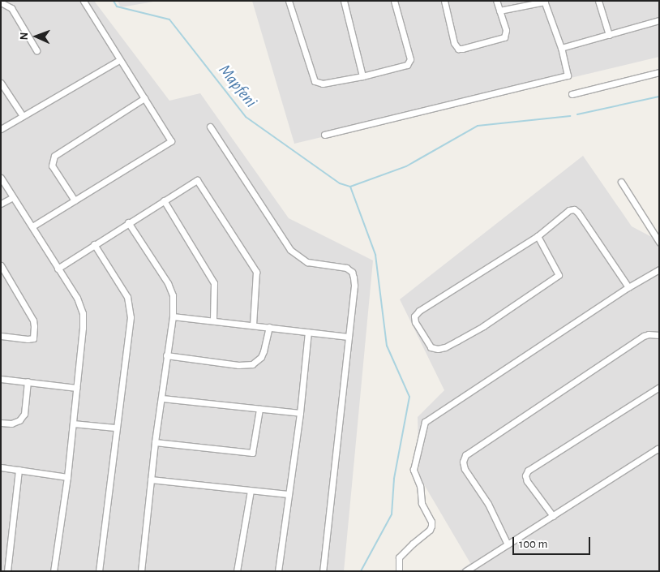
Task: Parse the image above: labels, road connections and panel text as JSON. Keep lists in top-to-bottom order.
{
  "water": ["Mapfeni"],
  "scale_bar": "100 m",
  "north": "left"
}
